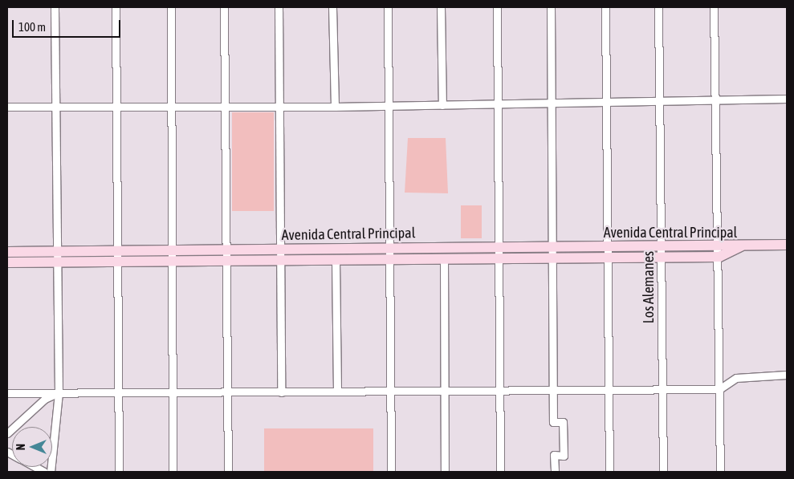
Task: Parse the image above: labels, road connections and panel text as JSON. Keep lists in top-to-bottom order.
{
  "streets": {
    "street": ["Avenida Central Principal", "Los Alemanes"]
  },
  "crossings": [
    ["Avenida Central Principal", "Los Alemanes"]
  ],
  "scale_bar": "100 m",
  "north": "left"
}
